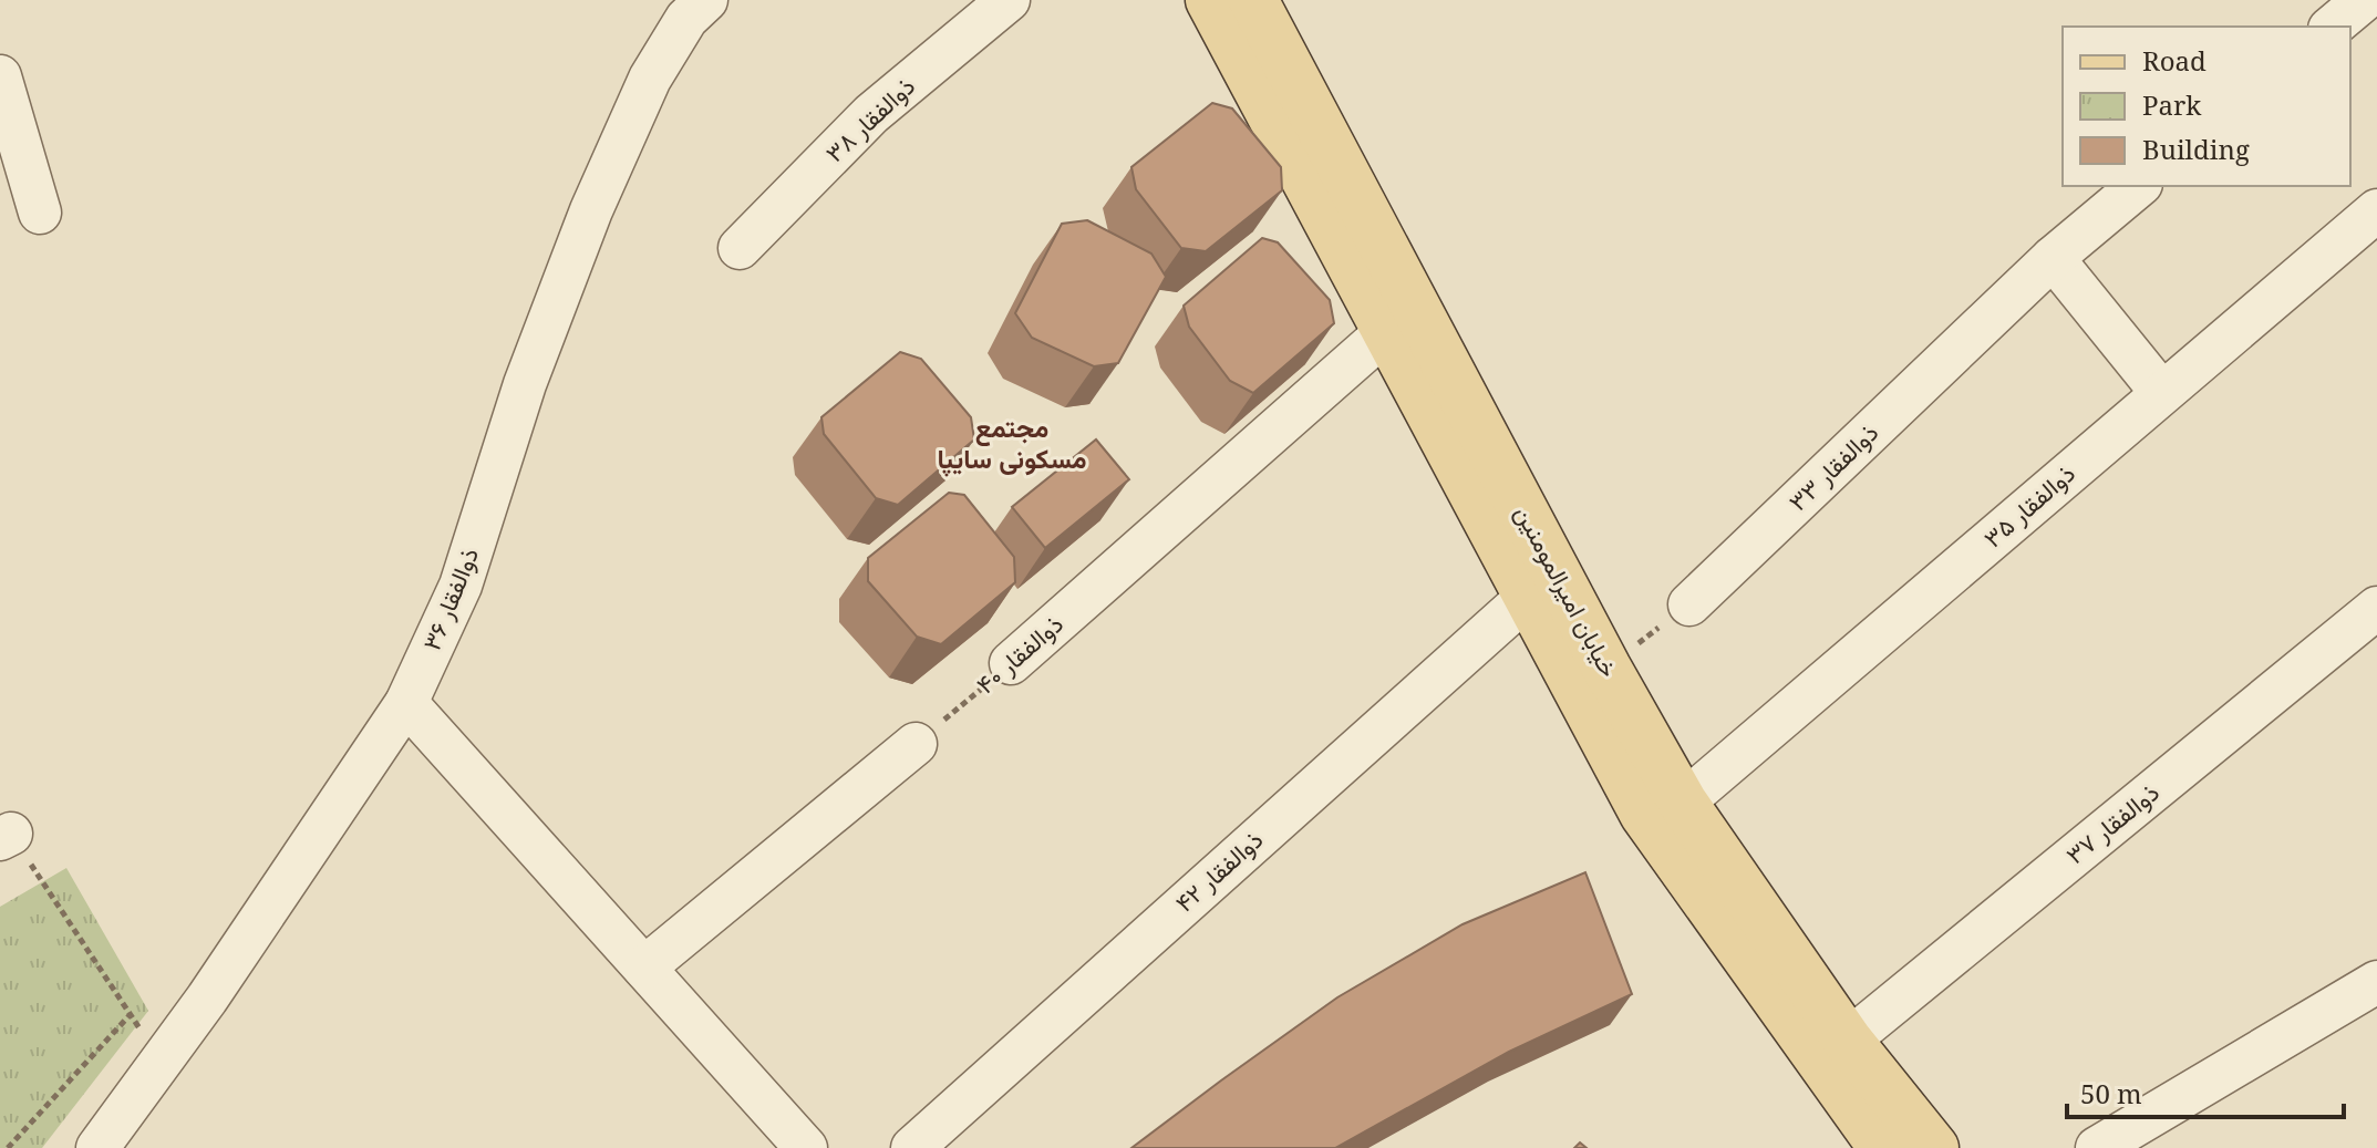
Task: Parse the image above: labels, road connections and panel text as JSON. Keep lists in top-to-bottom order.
{
  "streets": {
    "main road": ["خیابان امیرالمومنین"],
    "street": [
      "ذوالفقار ۳۸",
      "ذوالفقار ۳۳",
      "ذوالفقار ۳۵",
      "ذوالفقار ۳۶",
      "ذوالفقار ۴۰",
      "ذوالفقار ۳۷",
      "ذوالفقار ۴۲"
    ]
  },
  "crossings": [
    ["ذوالفقار ۳۵", "خیابان امیرالمومنین"],
    ["خیابان امیرالمومنین", "ذوالفقار ۴۰"],
    ["خیابان امیرالمومنین", "ذوالفقار ۳۷"],
    ["خیابان امیرالمومنین", "ذوالفقار ۴۲"]
  ],
  "districts": ["مجتمع مسکونی سایپا"],
  "legend": ["Road", "Park", "Building"],
  "scale_bar": "50 m"
}
